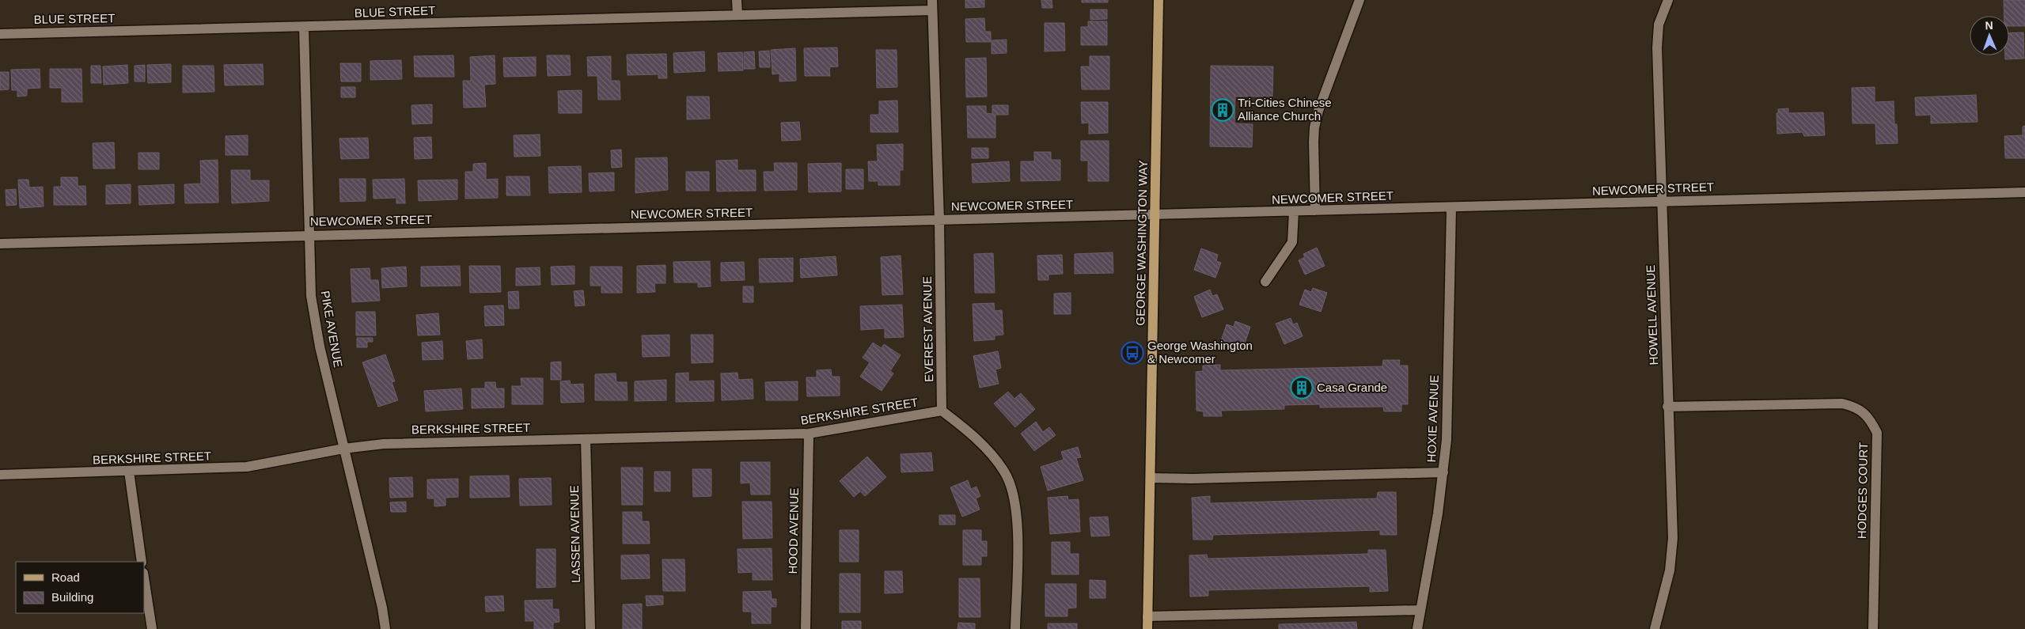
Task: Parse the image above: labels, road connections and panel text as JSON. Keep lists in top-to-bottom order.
{
  "streets": {
    "main road": ["GEORGE WASHINGTON WAY"],
    "street": [
      "BLUE STREET",
      "NEWCOMER STREET",
      "HOWELL AVENUE",
      "PIKE AVENUE",
      "EVEREST AVENUE",
      "BERKSHIRE STREET",
      "HOXIE AVENUE",
      "HODGES COURT",
      "HOOD AVENUE",
      "LASSEN AVENUE"
    ]
  },
  "crossings": [
    ["BLUE STREET", "PIKE AVENUE"],
    ["BLUE STREET", "EVEREST AVENUE"],
    ["NEWCOMER STREET", "GEORGE WASHINGTON WAY"],
    ["NEWCOMER STREET", "HOWELL AVENUE"],
    ["NEWCOMER STREET", "PIKE AVENUE"],
    ["NEWCOMER STREET", "EVEREST AVENUE"],
    ["NEWCOMER STREET", "HOXIE AVENUE"],
    ["HOWELL AVENUE", "HODGES COURT"],
    ["PIKE AVENUE", "BERKSHIRE STREET"],
    ["EVEREST AVENUE", "BERKSHIRE STREET"],
    ["BERKSHIRE STREET", "HOOD AVENUE"],
    ["BERKSHIRE STREET", "LASSEN AVENUE"]
  ],
  "places": {
    "building": ["Tri-Cities Chinese Alliance Church", "Casa Grande"],
    "bus stop": ["George Washington & Newcomer"]
  },
  "legend": ["Road", "Building"],
  "north": "top"
}
